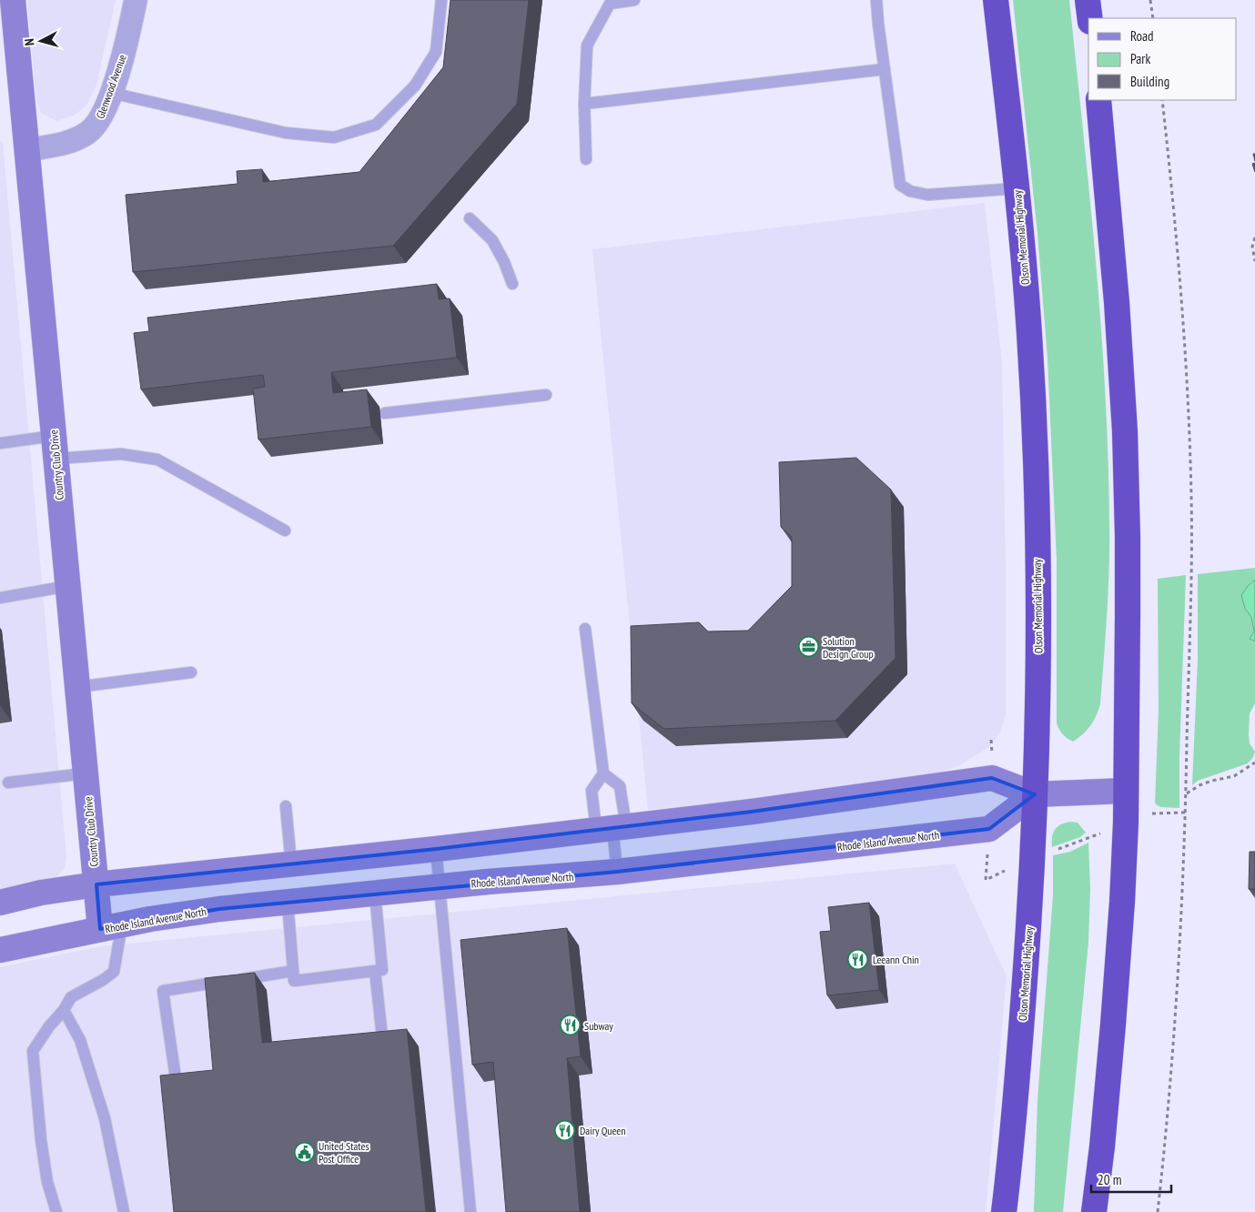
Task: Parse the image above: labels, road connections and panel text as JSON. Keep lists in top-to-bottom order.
{
  "streets": {
    "highway": ["Olson Memorial Highway"],
    "street": ["Glenwood Avenue", "Country Club Drive", "Rhode Island Avenue North"]
  },
  "crossings": [
    ["Glenwood Avenue", "Country Club Drive"],
    ["Olson Memorial Highway", "Rhode Island Avenue North"],
    ["Country Club Drive", "Rhode Island Avenue North"]
  ],
  "places": {
    "office": ["Solution Design Group"],
    "restaurant": ["Leeann Chin", "Subway", "Dairy Queen"],
    "public building": ["United States Post Office"]
  },
  "legend": ["Road", "Park", "Building"],
  "scale_bar": "20 m",
  "north": "left"
}
